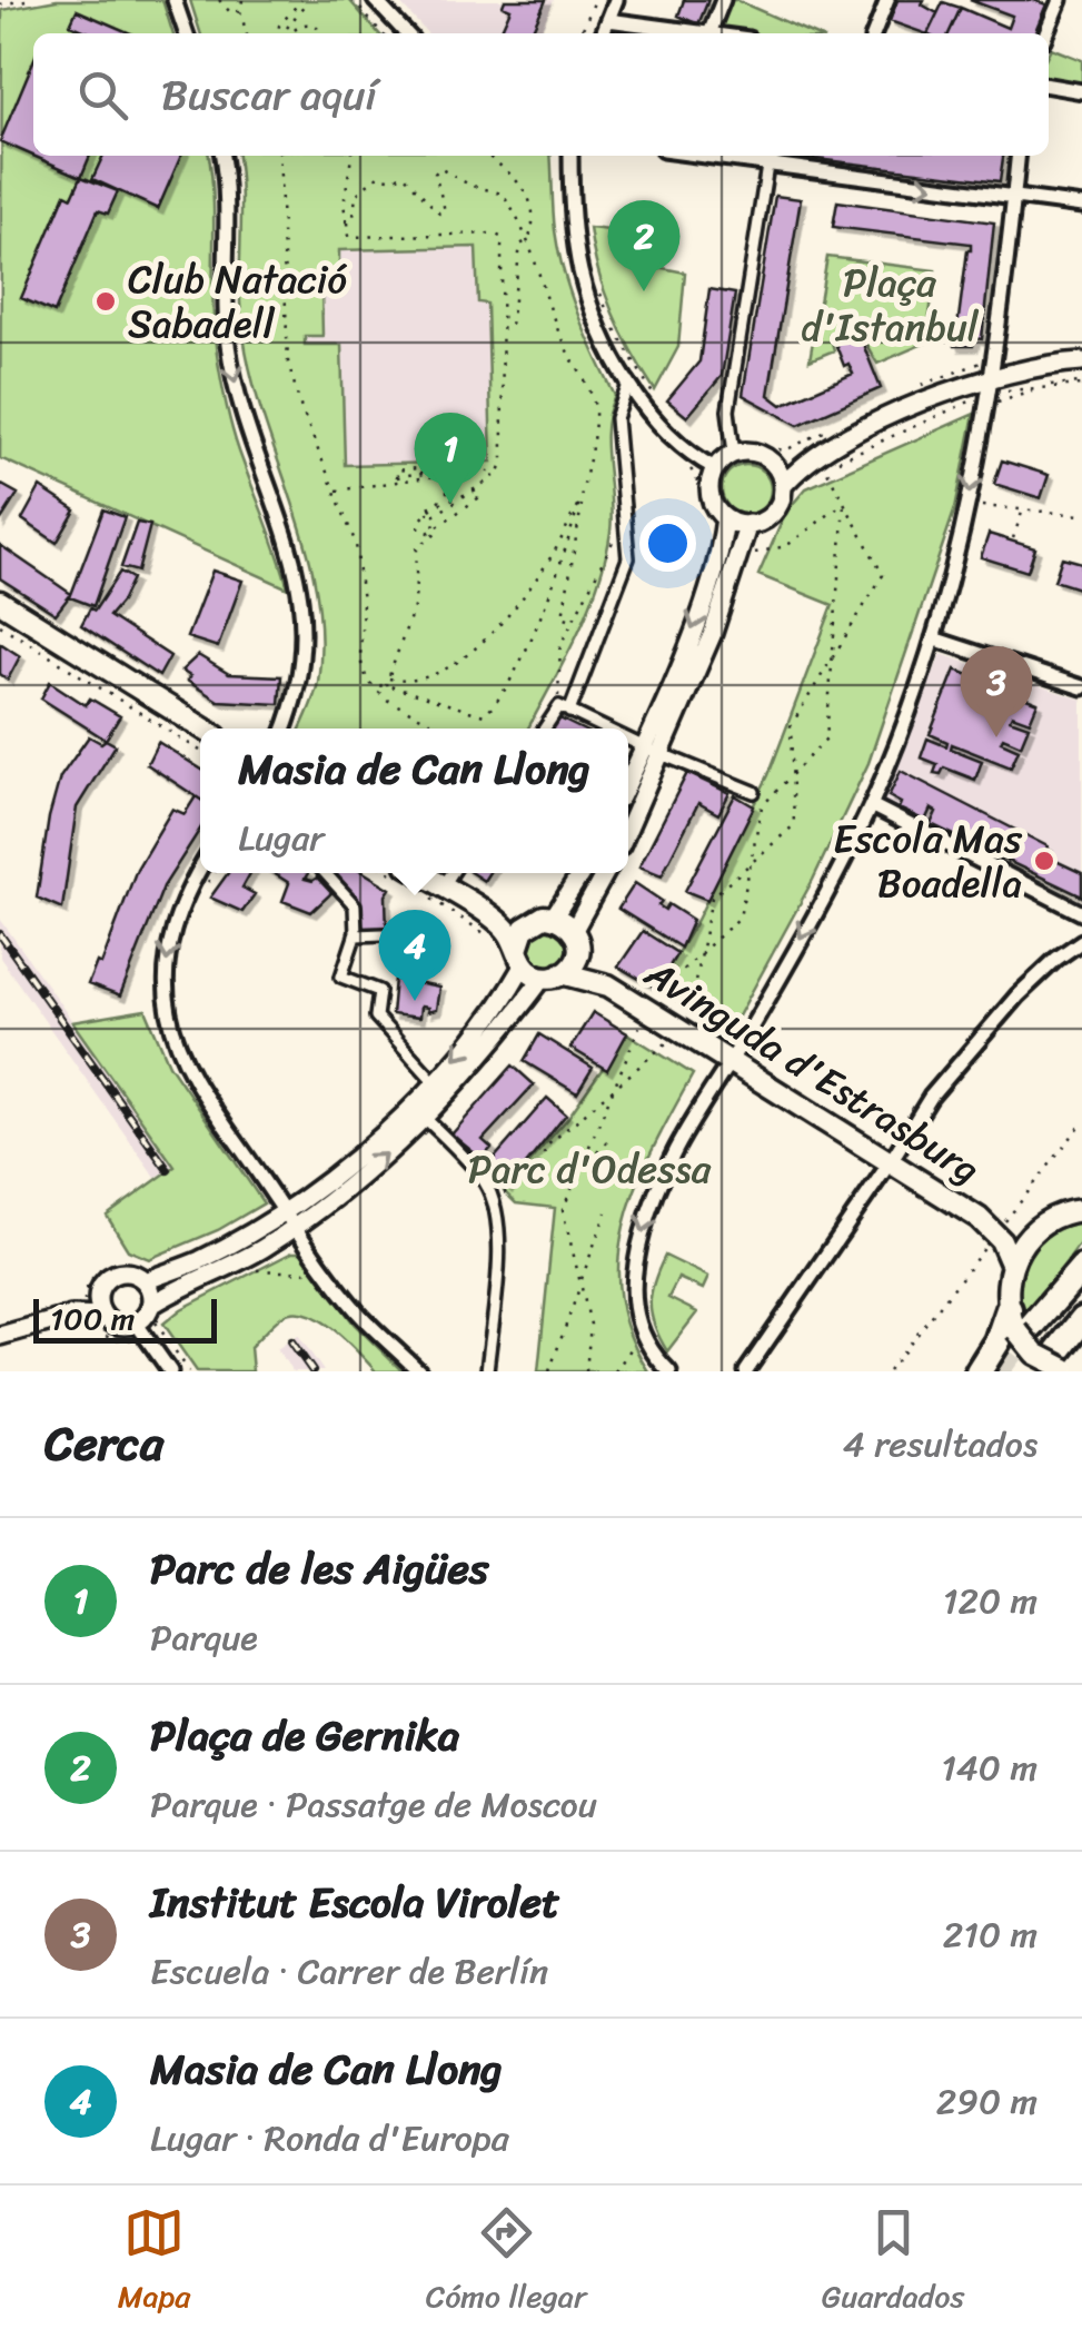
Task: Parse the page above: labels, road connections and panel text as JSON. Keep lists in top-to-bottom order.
{
  "streets": {
    "main road": ["Avinguda d'Estrasburg"]
  },
  "parks": ["Plaça d'Istanbul", "Parc d'Odessa"],
  "places": ["Club Natació Sabadell", "Escola Mas Boadella"],
  "scale_bar": "100 m",
  "page": {
    "search": "Buscar aquí",
    "pins": [
      "2",
      "1",
      "3",
      "4"
    ],
    "popup": ["Masia de Can Llong", "Lugar"],
    "scale": "100 m",
    "heading": ["Cerca", "4 resultados"],
    "list": [
      {
        "mark": "1",
        "name": "Parc de les Aigües",
        "note": "Parque",
        "value": "120 m"
      },
      {
        "mark": "2",
        "name": "Plaça de Gernika",
        "note": "Parque · Passatge de Moscou",
        "value": "140 m"
      },
      {
        "mark": "3",
        "name": "Institut Escola Virolet",
        "note": "Escuela · Carrer de Berlín",
        "value": "210 m"
      },
      {
        "mark": "4",
        "name": "Masia de Can Llong",
        "note": "Lugar · Ronda d'Europa",
        "value": "290 m"
      }
    ],
    "nav": ["Mapa", "Cómo llegar", "Guardados"]
  }
}
